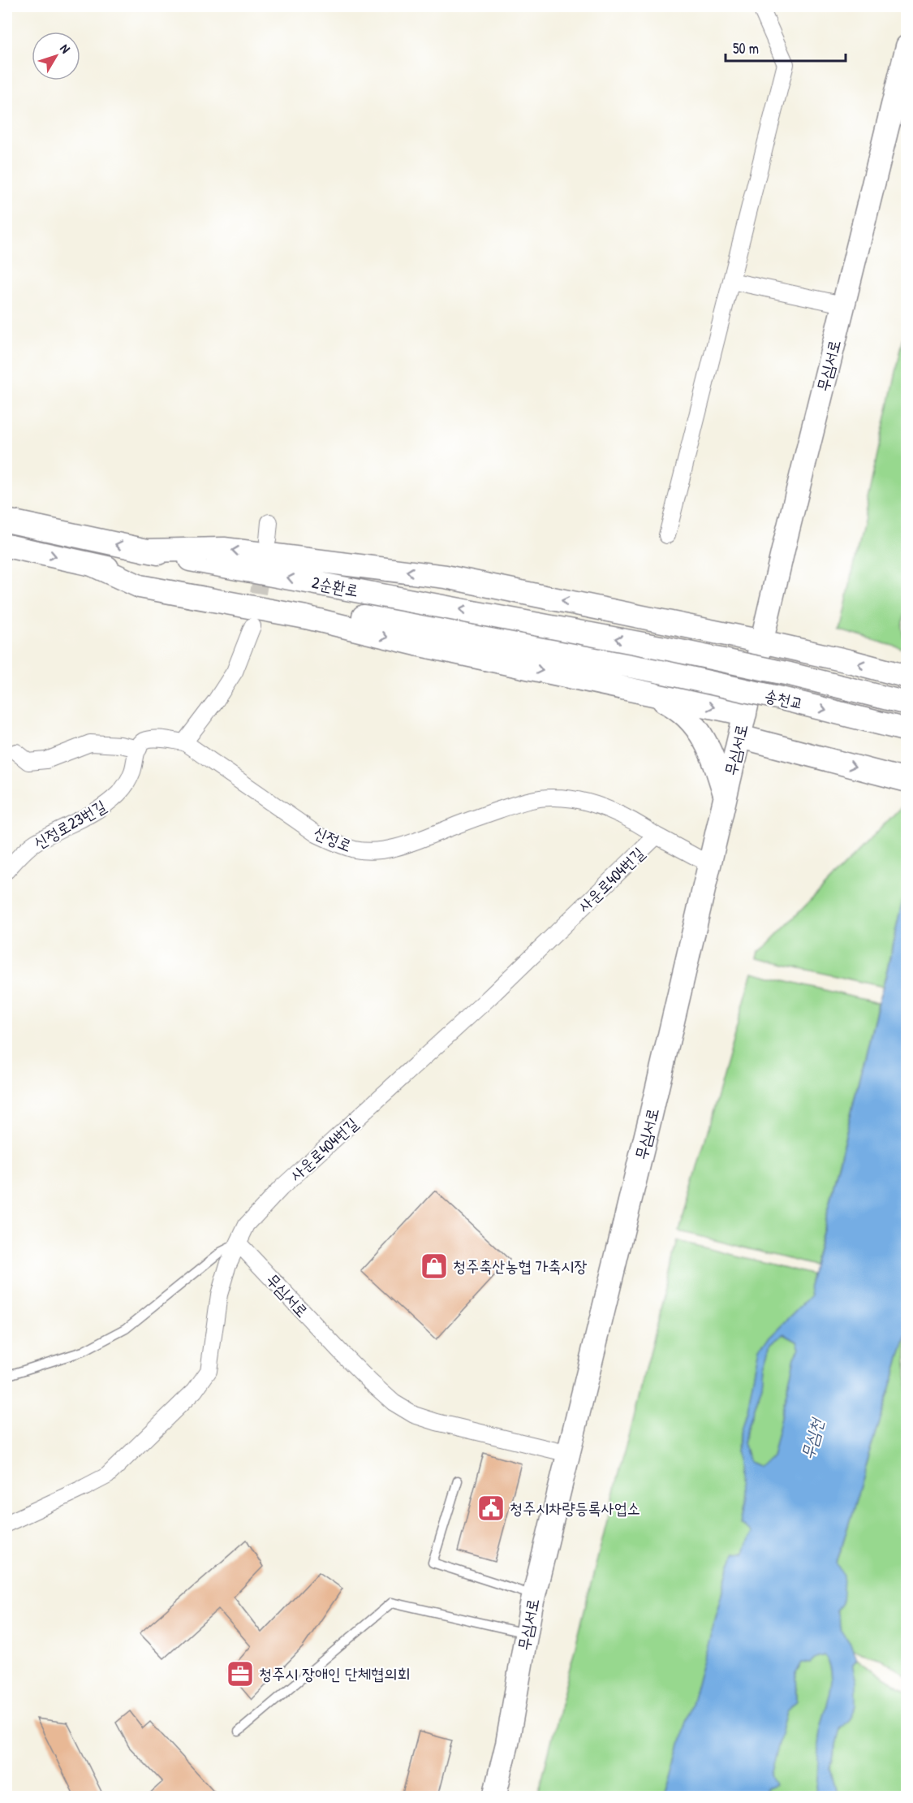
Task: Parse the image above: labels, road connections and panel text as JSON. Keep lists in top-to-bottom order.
{
  "streets": {
    "street": [
      "무심서로",
      "2순환로",
      "송천교",
      "신정로23번길",
      "신정로",
      "사운로404번길"
    ]
  },
  "crossings": [
    ["무심서로", "사운로404번길"],
    ["2순환로", "송천교"],
    ["신정로", "사운로404번길"]
  ],
  "water": ["무심천"],
  "places": {
    "shop": ["청주축산농협 가축시장"],
    "public building": ["청주시차량등록사업소"],
    "office": ["청주시 장애인 단체협의회"]
  },
  "scale_bar": "50 m",
  "north": "top right"
}
